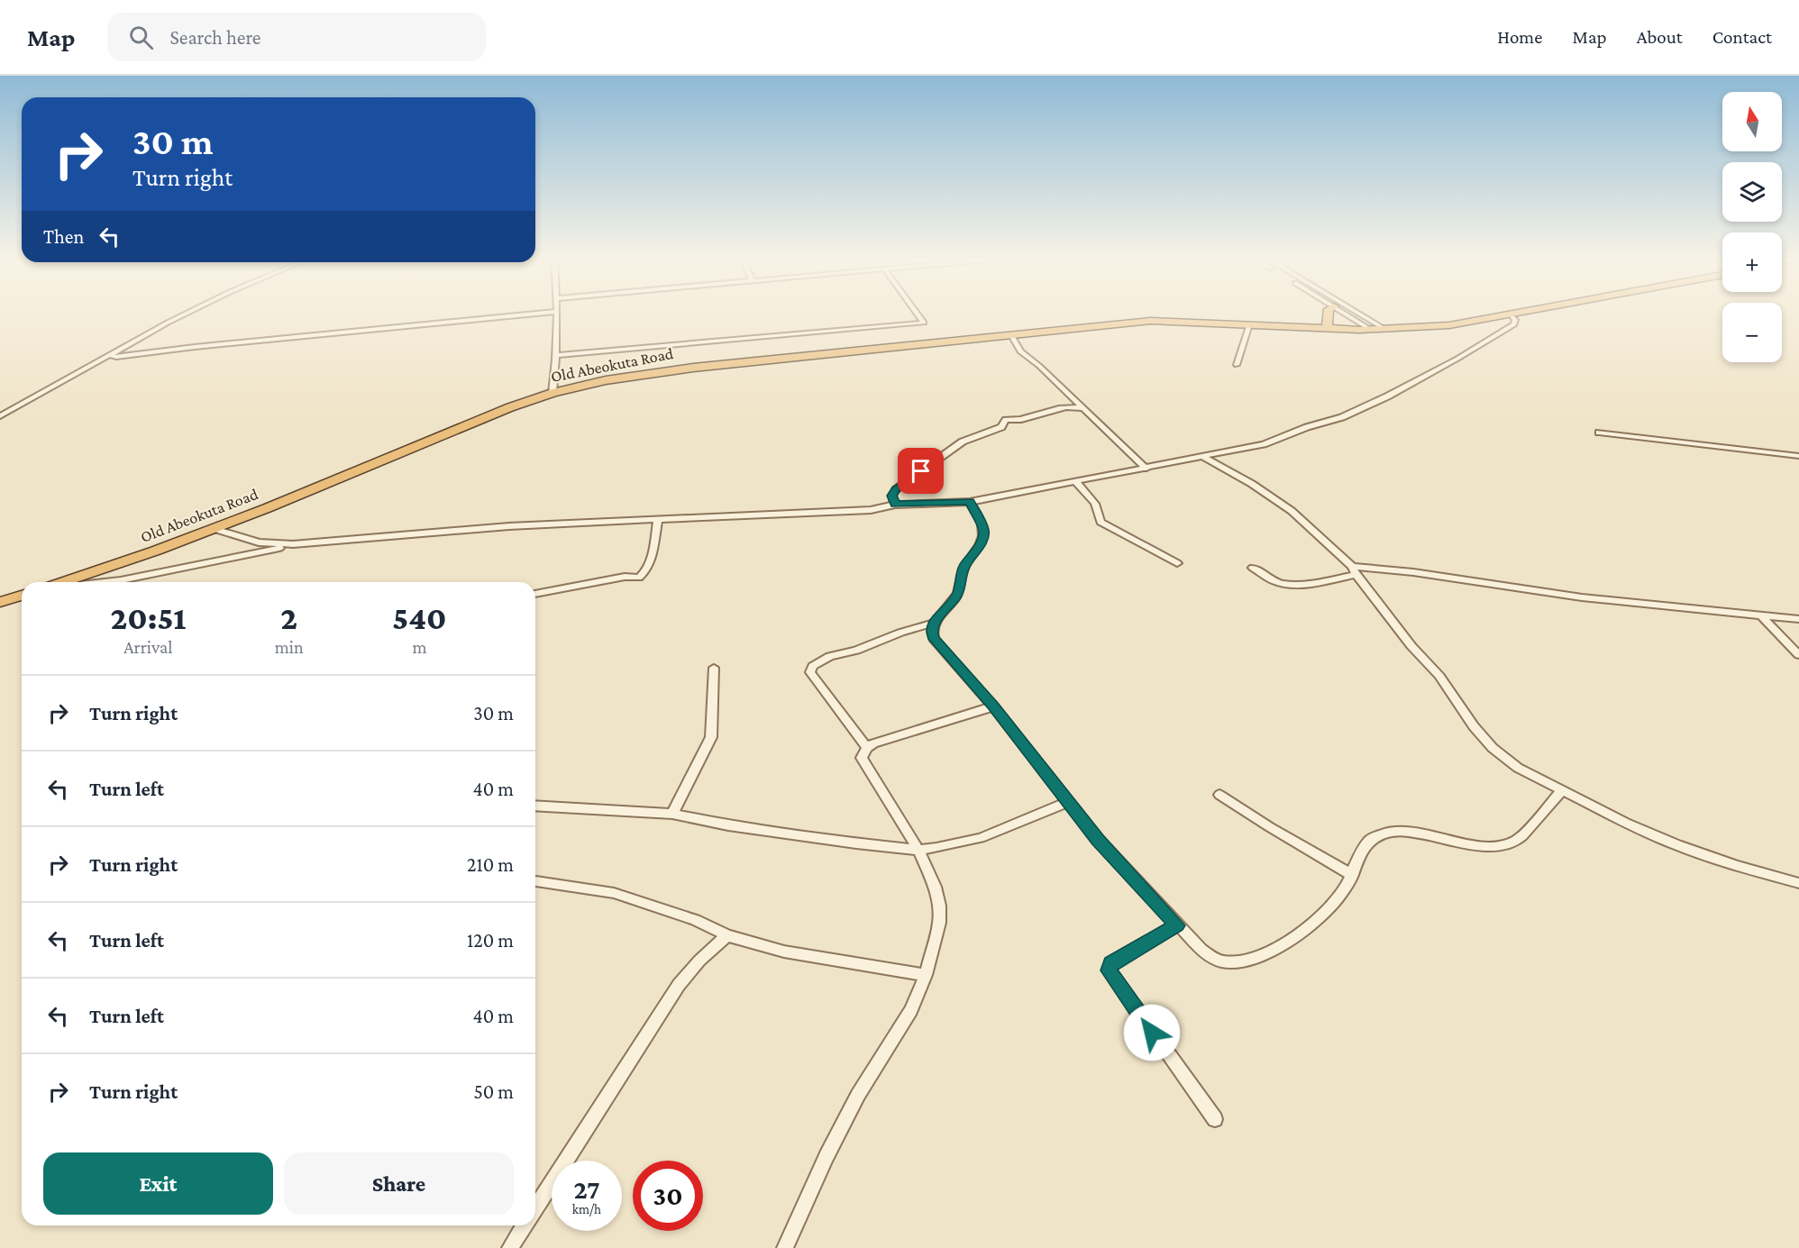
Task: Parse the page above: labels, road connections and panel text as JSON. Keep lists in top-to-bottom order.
{
  "streets": {
    "highway": ["Old Abeokuta Road"]
  },
  "north": "top",
  "page": {
    "header": "Map",
    "search": "Search here",
    "nav": [
      "Home",
      "Map",
      "About",
      "Contact"
    ],
    "map_buttons": ["+", "−"],
    "turn": ["30 m", "Turn right"],
    "then": "Then",
    "eta": [
      "20:51",
      "Arrival",
      "2",
      "min",
      "540",
      "m"
    ],
    "list": [
      {
        "name": "Turn right",
        "value": "30 m"
      },
      {
        "name": "Turn left",
        "value": "40 m"
      },
      {
        "name": "Turn right",
        "value": "210 m"
      },
      {
        "name": "Turn left",
        "value": "120 m"
      },
      {
        "name": "Turn left",
        "value": "40 m"
      },
      {
        "name": "Turn right",
        "value": "50 m"
      }
    ],
    "buttons": ["Exit", "Share"],
    "speed": "27 km/h",
    "limit": "30"
  }
}
